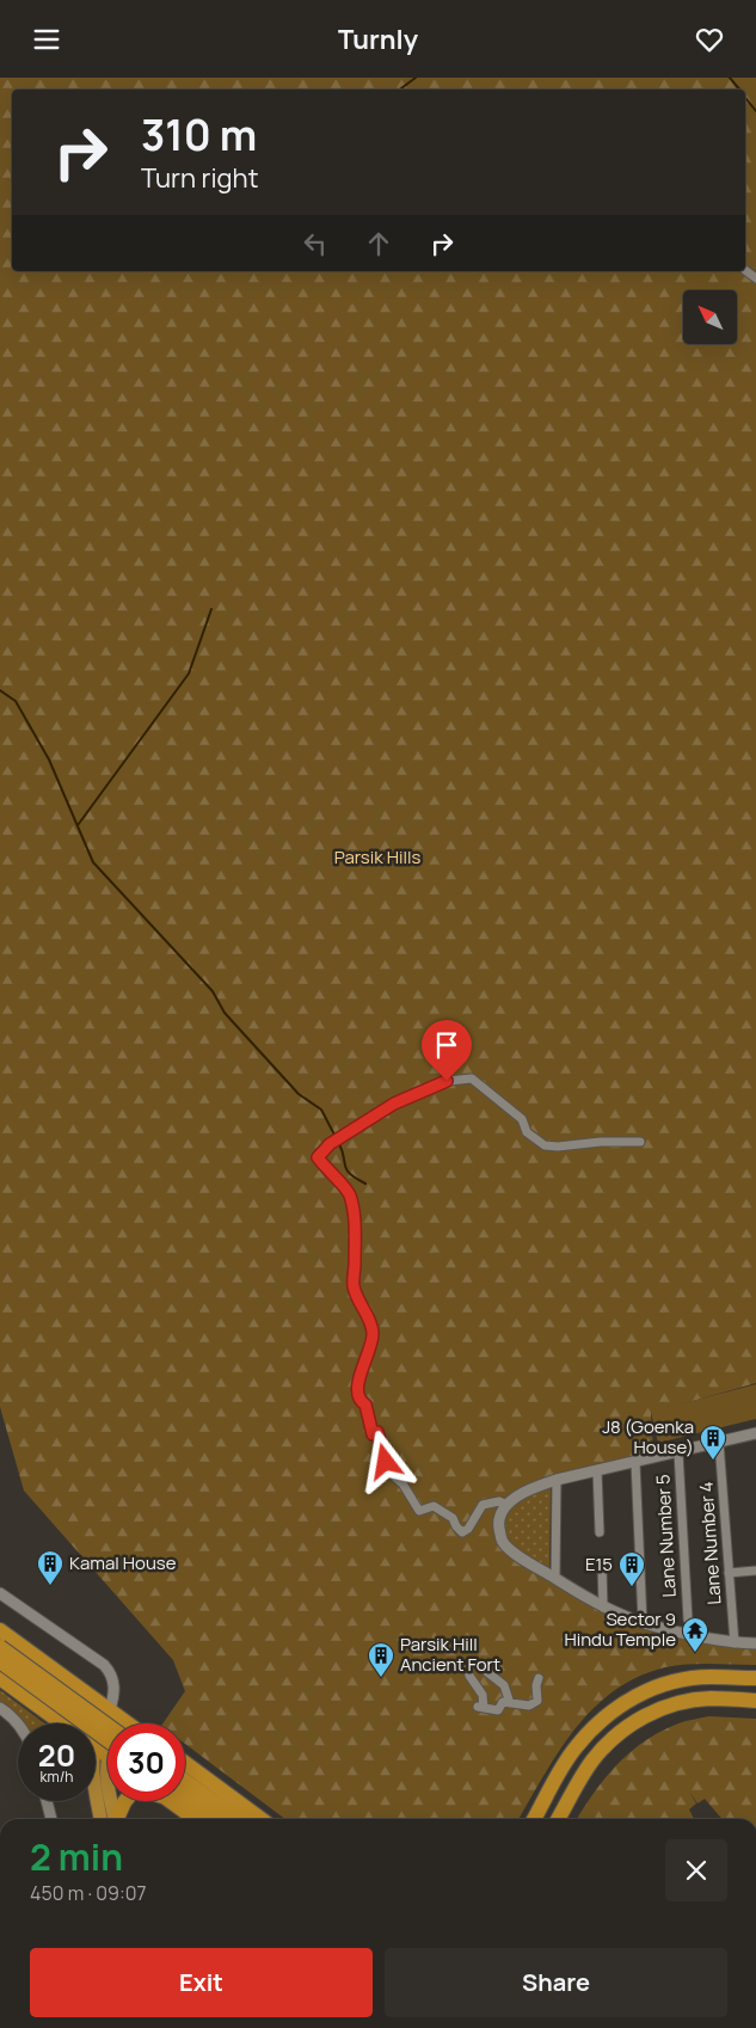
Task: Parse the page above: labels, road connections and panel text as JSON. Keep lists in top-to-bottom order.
{
  "streets": {
    "street": ["Lane Number 5", "Lane Number 4"]
  },
  "parks": ["Parsik Hills"],
  "places": {
    "building": [
      "J8 (Goenka House)",
      "Kamal House",
      "E15",
      "Parsik Hill Ancient Fort"
    ],
    "temple": ["Sector 9 Hindu Temple"]
  },
  "north": "top left",
  "page": {
    "header": "Turnly",
    "turn": ["310 m", "Turn right"],
    "speed": "20 km/h",
    "limit": "30",
    "heading": ["2 min", "450 m · 09:07"],
    "buttons": ["Exit", "Share"]
  }
}
